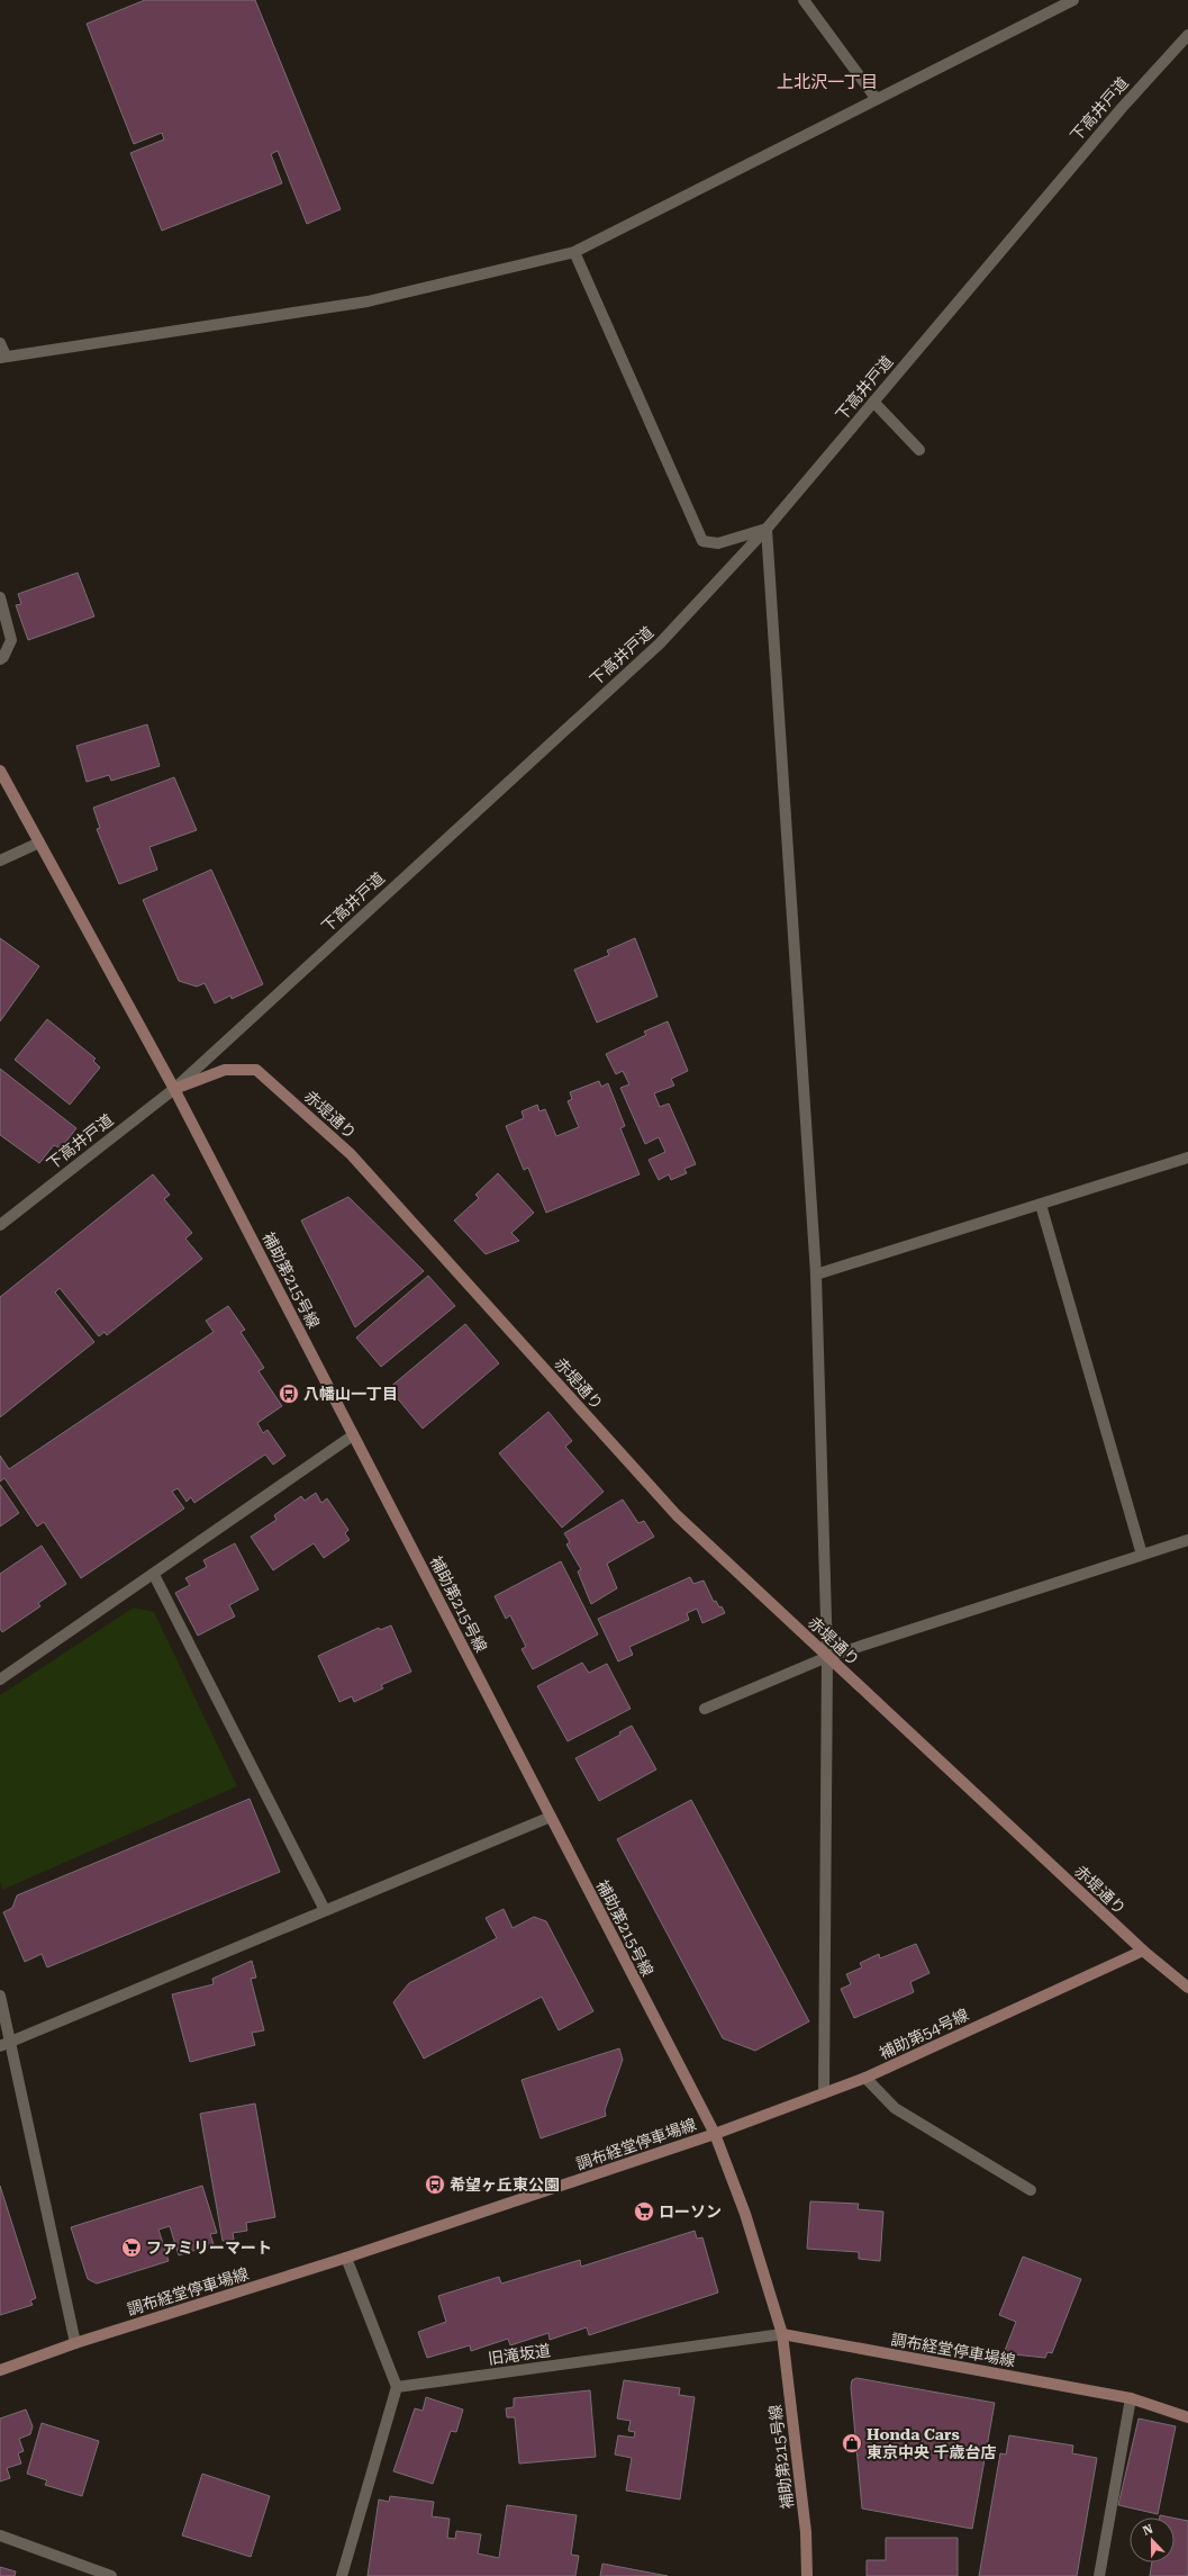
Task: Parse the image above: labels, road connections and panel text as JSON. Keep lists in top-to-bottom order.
{
  "streets": {
    "street": [
      "下高井戸道",
      "赤堤通り",
      "補助第215号線",
      "補助第54号線",
      "調布経堂停車場線",
      "旧滝坂道"
    ]
  },
  "crossings": [
    ["下高井戸道", "赤堤通り"],
    ["下高井戸道", "補助第215号線"],
    ["赤堤通り", "補助第215号線"],
    ["赤堤通り", "補助第54号線"],
    ["補助第215号線", "補助第54号線"],
    ["補助第215号線", "調布経堂停車場線"],
    ["補助第215号線", "旧滝坂道"],
    ["補助第54号線", "調布経堂停車場線"],
    ["調布経堂停車場線", "旧滝坂道"]
  ],
  "districts": ["上北沢一丁目"],
  "places": {
    "bus stop": ["八幡山一丁目", "希望ヶ丘東公園"],
    "supermarket": ["ローソン", "ファミリーマート"],
    "shop": ["Honda Cars 東京中央 千歳台店"]
  },
  "north": "top"
}
